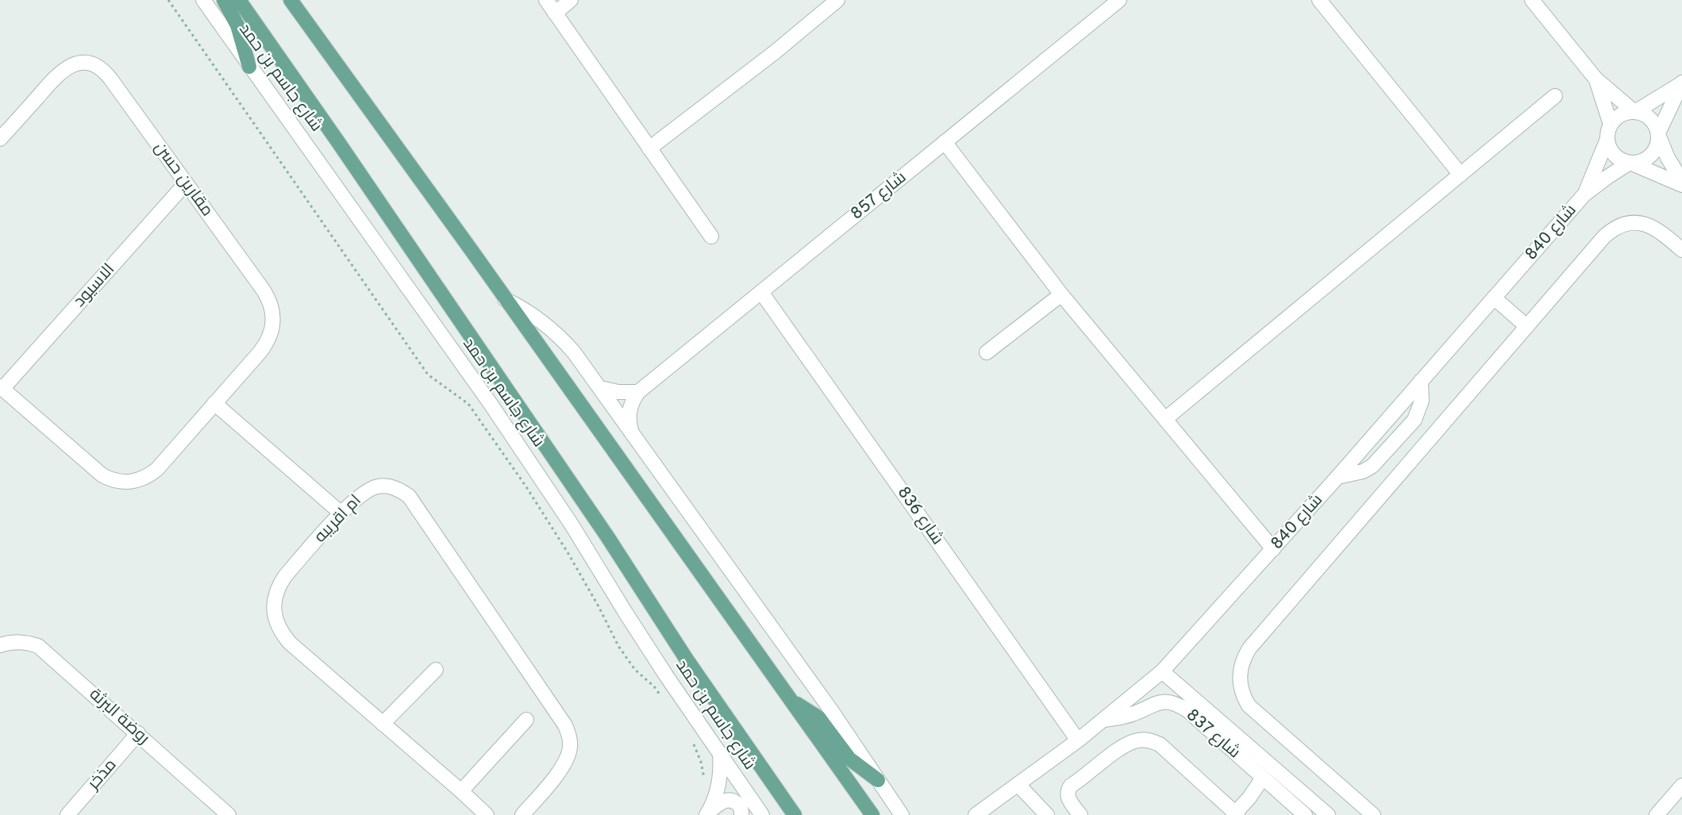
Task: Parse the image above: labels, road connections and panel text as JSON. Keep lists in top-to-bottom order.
{
  "streets": {
    "main road": ["شارع جاسم بن حمد"],
    "street": [
      "مقارين حسن",
      "شارع 857",
      "شارع 840",
      "الاسيود",
      "شارع 836",
      "ام اقريبه",
      "روضة البرثة",
      "شارع 837",
      "مذخر"
    ]
  },
  "crossings": [
    ["مقارين حسن", "الاسيود"],
    ["شارع 857", "شارع 836"],
    ["شارع 840", "شارع 836"],
    ["شارع 840", "شارع 837"],
    ["روضة البرثة", "مذخر"]
  ]
}
